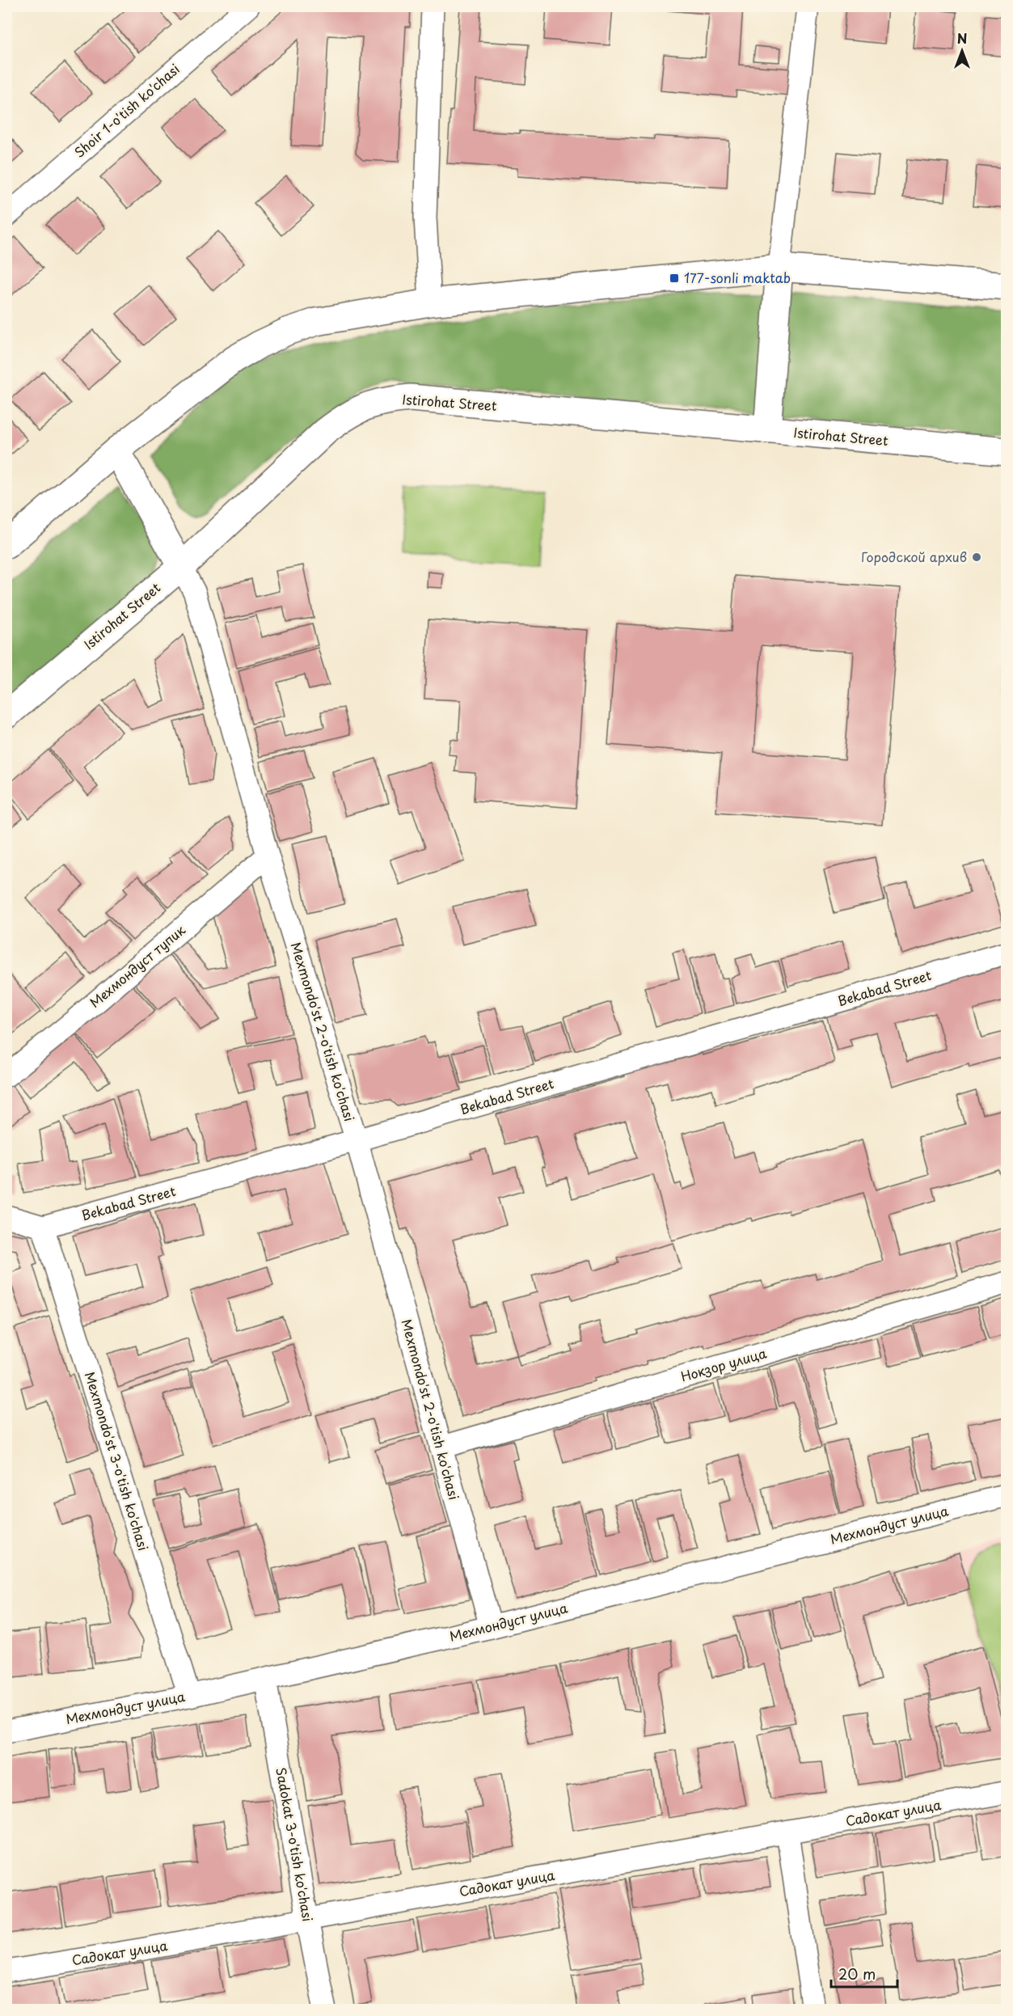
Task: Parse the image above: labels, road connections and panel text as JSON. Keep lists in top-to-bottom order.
{
  "streets": {
    "main road": ["Istirohat Street", "Mexmondo'st 2-o'tish ko'chasi"],
    "street": [
      "Shoir 1-o'tish ko'chasi",
      "Мехмондуст тупик",
      "Bekabad Street",
      "Нокзор улица",
      "Mexmondo'st 3-o'tish ko'chasi",
      "Мехмондуст улица",
      "Садокат улица",
      "Sadokat 3-o'tish ko'chasi"
    ]
  },
  "crossings": [
    ["Istirohat Street", "Mexmondo'st 2-o'tish ko'chasi"],
    ["Мехмондуст тупик", "Mexmondo'st 2-o'tish ko'chasi"],
    ["Bekabad Street", "Mexmondo'st 2-o'tish ko'chasi"],
    ["Bekabad Street", "Mexmondo'st 3-o'tish ko'chasi"],
    ["Mexmondo'st 2-o'tish ko'chasi", "Нокзор улица"],
    ["Mexmondo'st 2-o'tish ko'chasi", "Мехмондуст улица"],
    ["Mexmondo'st 3-o'tish ko'chasi", "Мехмондуст улица"],
    ["Мехмондуст улица", "Sadokat 3-o'tish ko'chasi"],
    ["Садокат улица", "Sadokat 3-o'tish ko'chasi"]
  ],
  "places": {
    "transit": ["177-sonli maktab"],
    "other": ["Городской архив"]
  },
  "scale_bar": "20 m",
  "north": "top"
}
